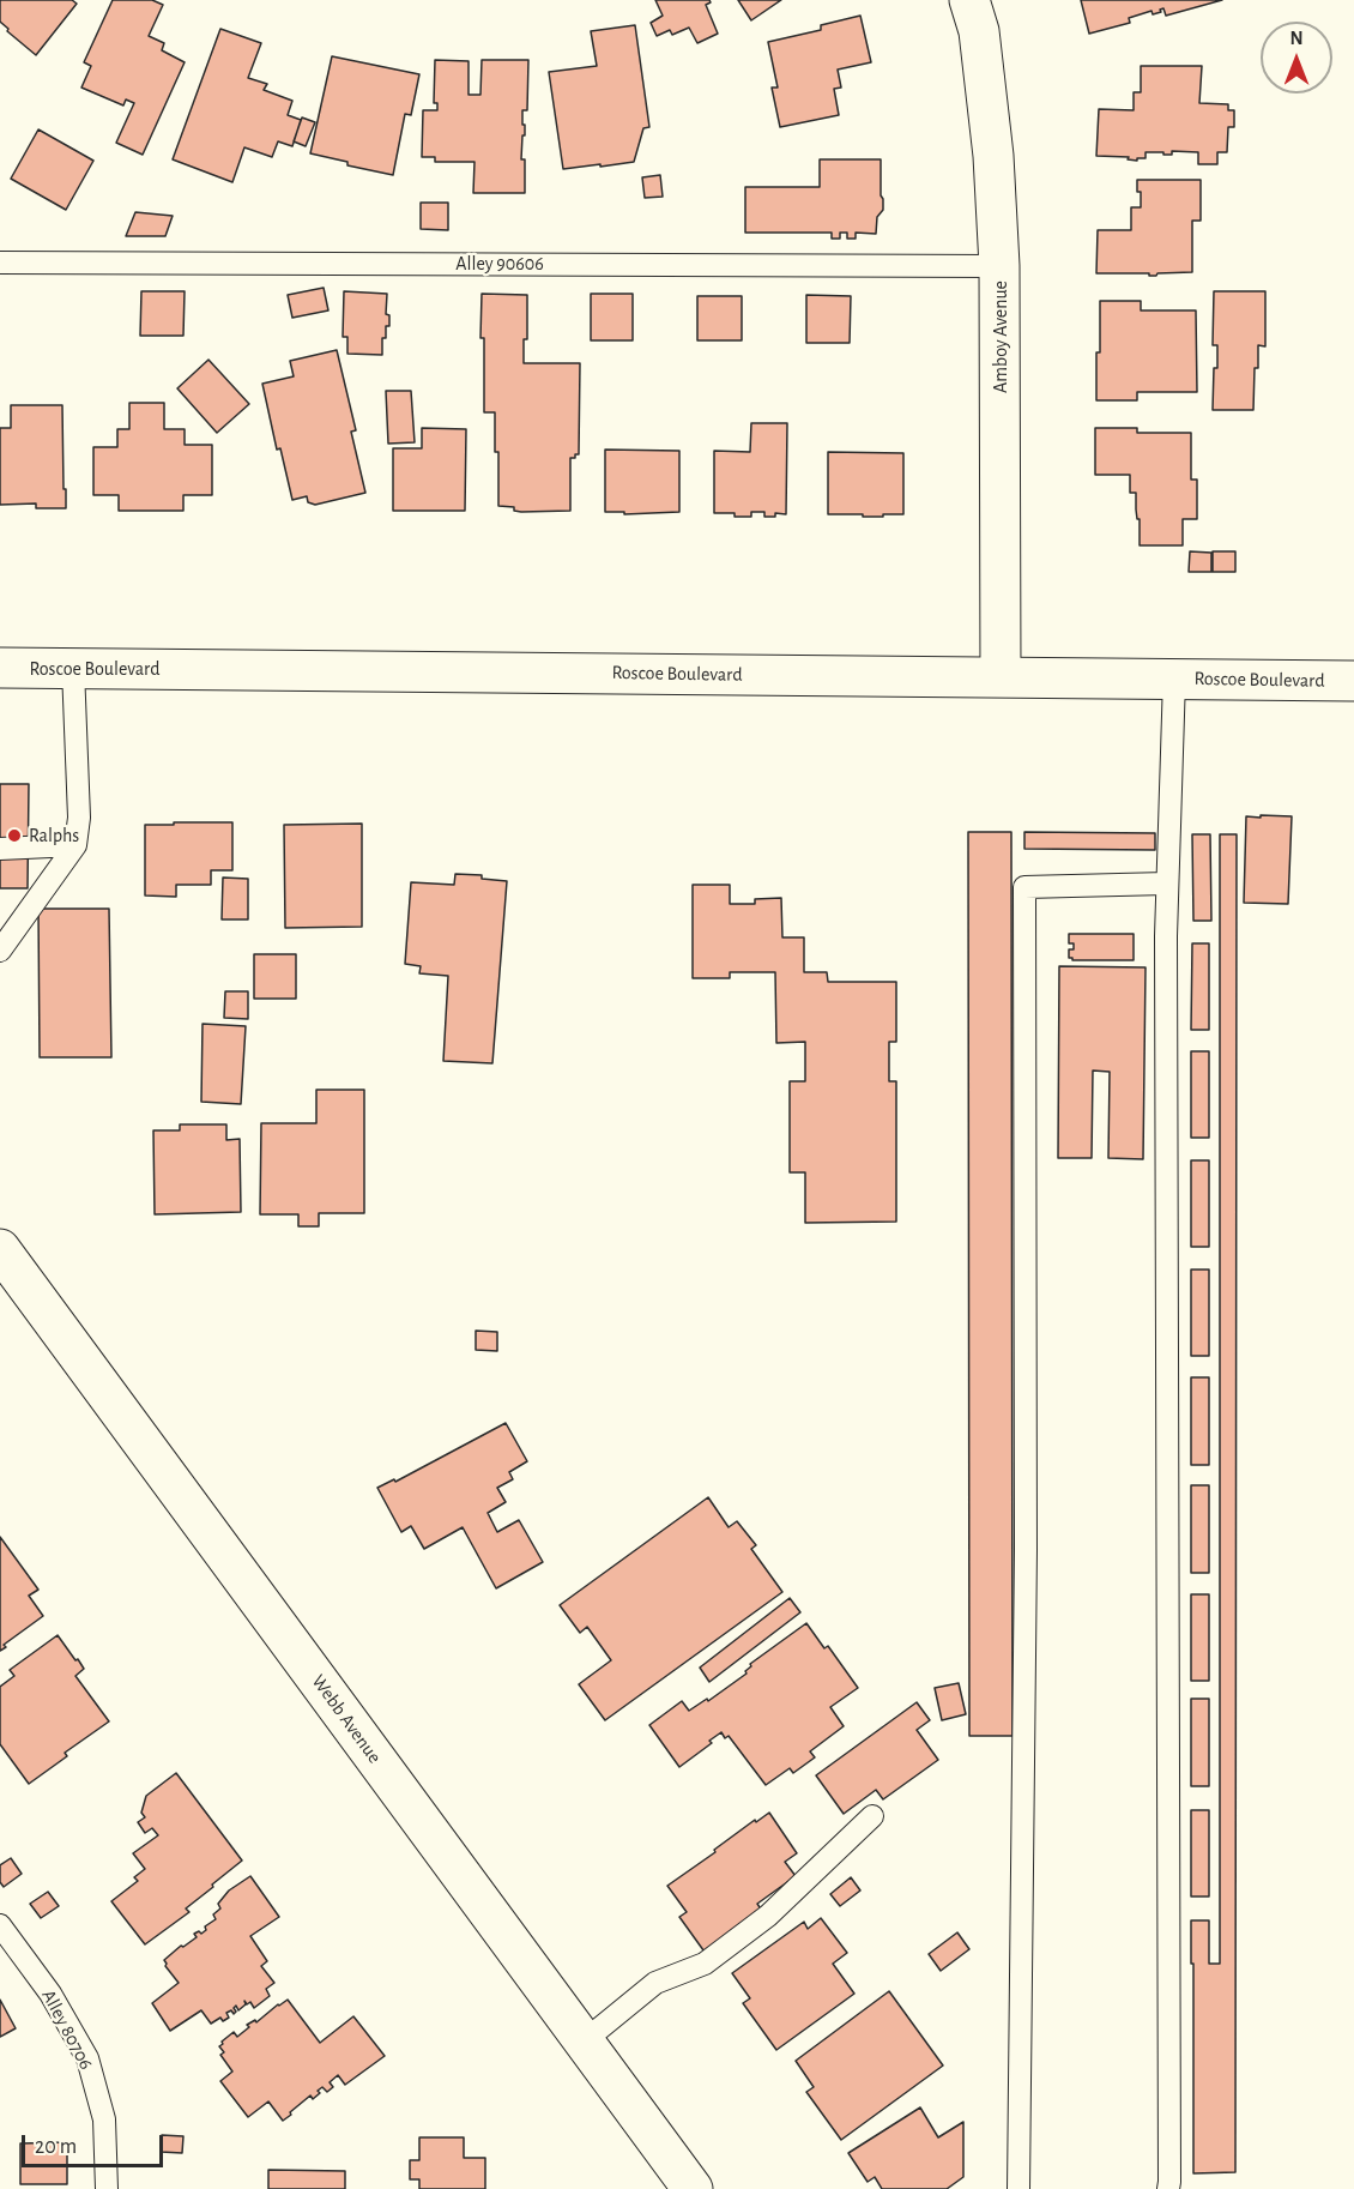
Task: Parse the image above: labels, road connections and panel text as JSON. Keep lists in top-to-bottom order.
{
  "streets": {
    "street": ["Amboy Avenue", "Roscoe Boulevard", "Webb Avenue"],
    "lane": ["Alley 90606", "Alley 80706"]
  },
  "crossings": [
    ["Alley 90606", "Amboy Avenue"],
    ["Amboy Avenue", "Roscoe Boulevard"]
  ],
  "places": ["Ralphs"],
  "scale_bar": "20 m",
  "north": "top"
}
